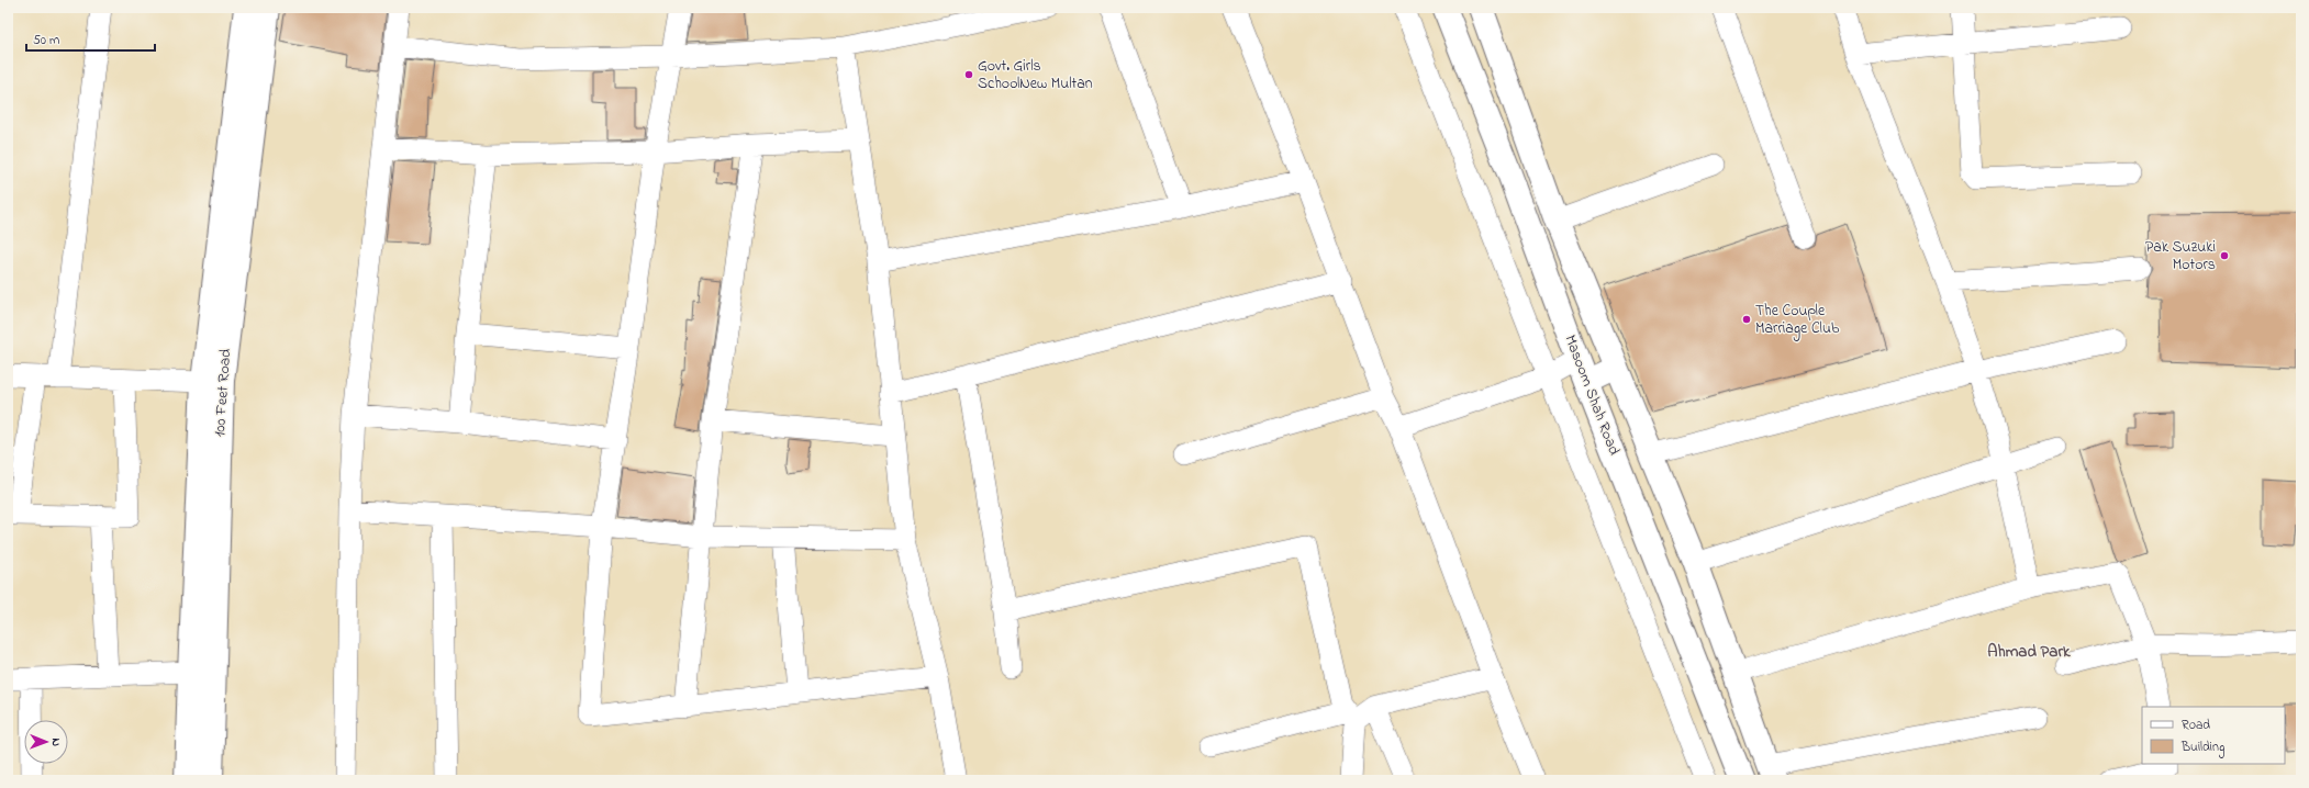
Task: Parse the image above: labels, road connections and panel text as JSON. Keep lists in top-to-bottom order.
{
  "streets": {
    "main road": ["100 Feet Road", "Masoom Shah Road"]
  },
  "districts": ["Ahmad Park"],
  "places": ["Govt. Girls SchoolNew Multan", "Pak Suzuki Motors", "The Couple Marriage Club"],
  "legend": ["Road", "Building"],
  "scale_bar": "50 m",
  "north": "right"
}
